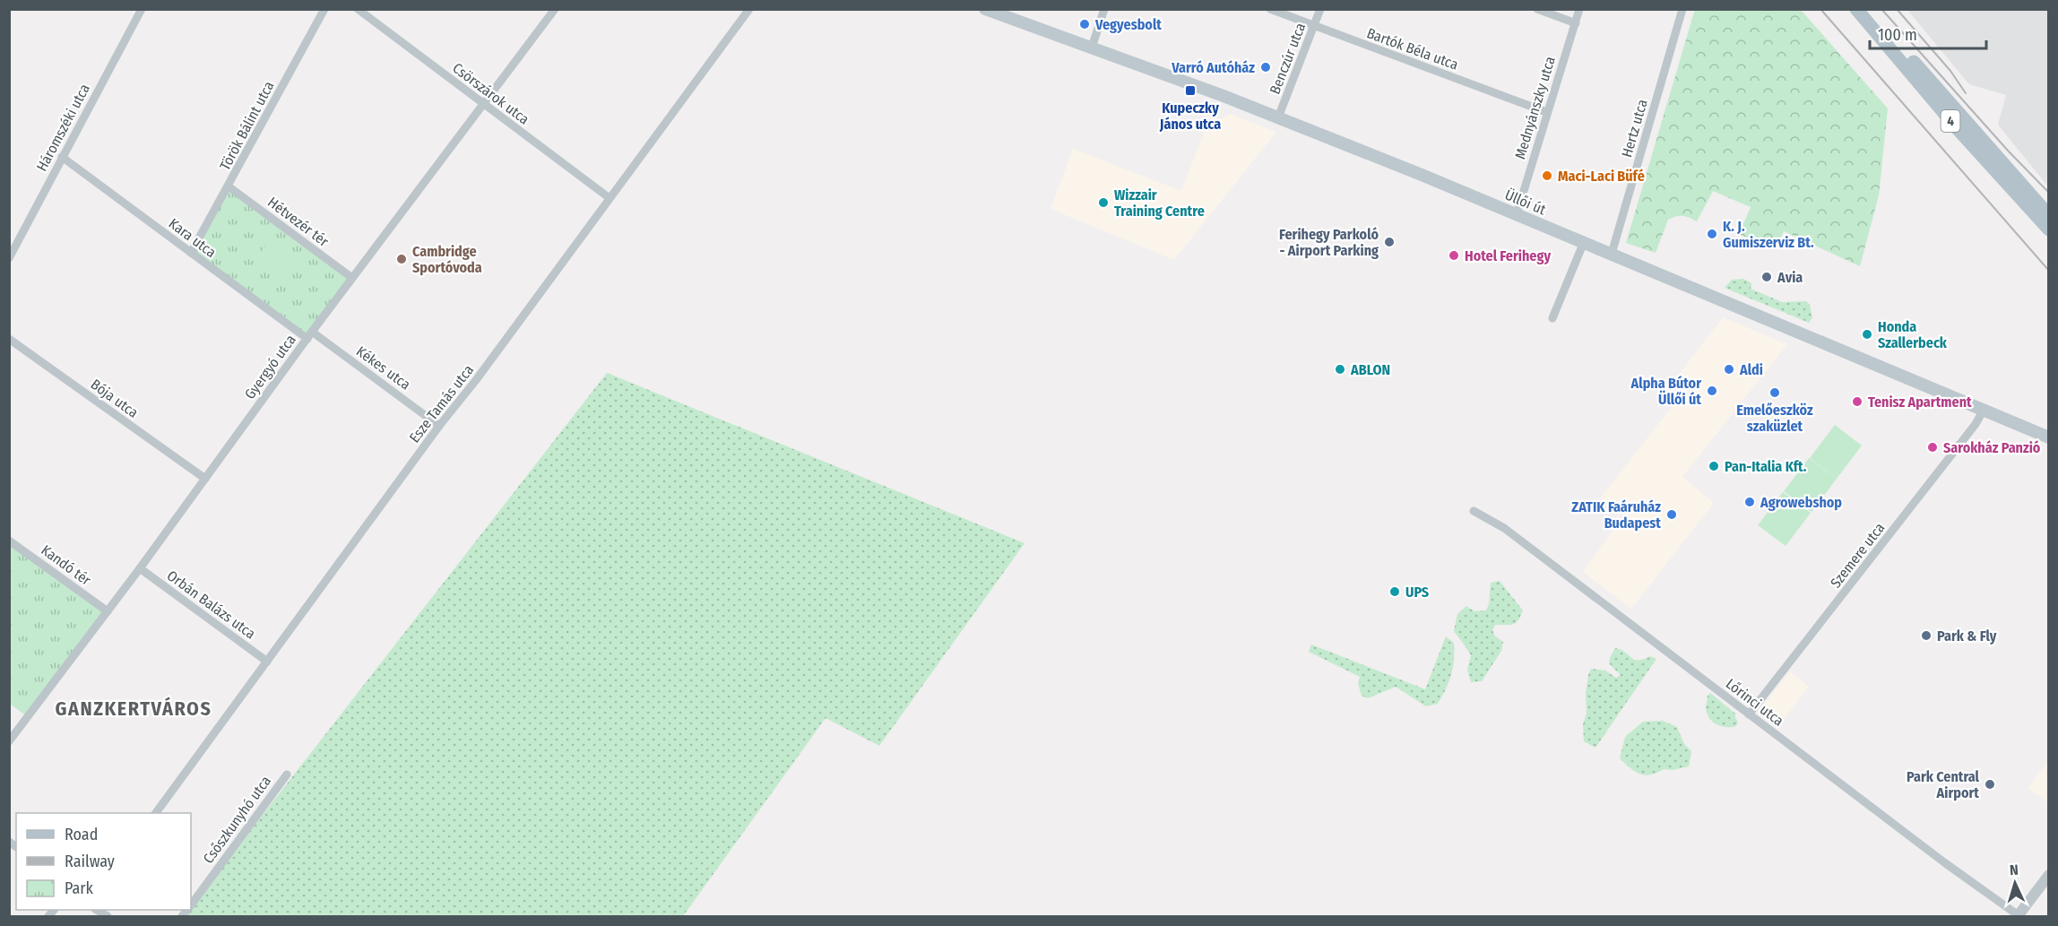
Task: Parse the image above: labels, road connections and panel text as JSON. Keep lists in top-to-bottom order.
{
  "streets": {
    "main road": ["4", "Üllői út"],
    "street": [
      "Bartók Béla utca",
      "Benczúr utca",
      "Csörszárok utca",
      "Mednyánszky utca",
      "Török Bálint utca",
      "Háromszéki utca",
      "Hertz utca",
      "Hétvezér tér",
      "Kara utca",
      "Gyergyó utca",
      "Kékes utca",
      "Bója utca",
      "Esze Tamás utca",
      "Szemere utca",
      "Kandó tér",
      "Orbán Balázs utca",
      "Lőrinci utca",
      "Csőszkunyhó utca"
    ]
  },
  "crossings": [
    ["Bartók Béla utca", "Benczúr utca"],
    ["Bartók Béla utca", "Mednyánszky utca"],
    ["Benczúr utca", "Üllői út"],
    ["Csörszárok utca", "Gyergyó utca"],
    ["Csörszárok utca", "Esze Tamás utca"],
    ["Mednyánszky utca", "Üllői út"],
    ["Török Bálint utca", "Hétvezér tér"],
    ["Török Bálint utca", "Kara utca"],
    ["Háromszéki utca", "Kara utca"],
    ["Hertz utca", "Üllői út"],
    ["Üllői út", "Szemere utca"],
    ["Hétvezér tér", "Gyergyó utca"],
    ["Kara utca", "Gyergyó utca"],
    ["Kara utca", "Kékes utca"],
    ["Gyergyó utca", "Kékes utca"],
    ["Gyergyó utca", "Bója utca"],
    ["Gyergyó utca", "Kandó tér"],
    ["Gyergyó utca", "Orbán Balázs utca"],
    ["Kékes utca", "Esze Tamás utca"],
    ["Esze Tamás utca", "Orbán Balázs utca"],
    ["Szemere utca", "Lőrinci utca"]
  ],
  "districts": ["GANZKERTVÁROS"],
  "places": {
    "other": [
      "Vegyesbolt",
      "Varró Autóház",
      "Maci-Laci Büfé",
      "Wizzair Training Centre",
      "K. J. Gumiszerviz Bt.",
      "Ferihegy Parkoló - Airport Parking",
      "Hotel Ferihegy",
      "Cambridge Sportóvoda",
      "Avia",
      "Honda Szallerbeck",
      "ABLON",
      "Aldi",
      "Alpha Bútor Üllői út",
      "Emelőeszköz szaküzlet",
      "Tenisz Apartment",
      "Sarokház Panzió",
      "Pan-Italia Kft.",
      "Agrowebshop",
      "ZATIK Faáruház Budapest",
      "UPS",
      "Park & Fly",
      "Park Central Airport"
    ],
    "transit": ["Kupeczky János utca"]
  },
  "legend": ["Road", "Railway", "Park"],
  "scale_bar": "100 m",
  "north": "top"
}
